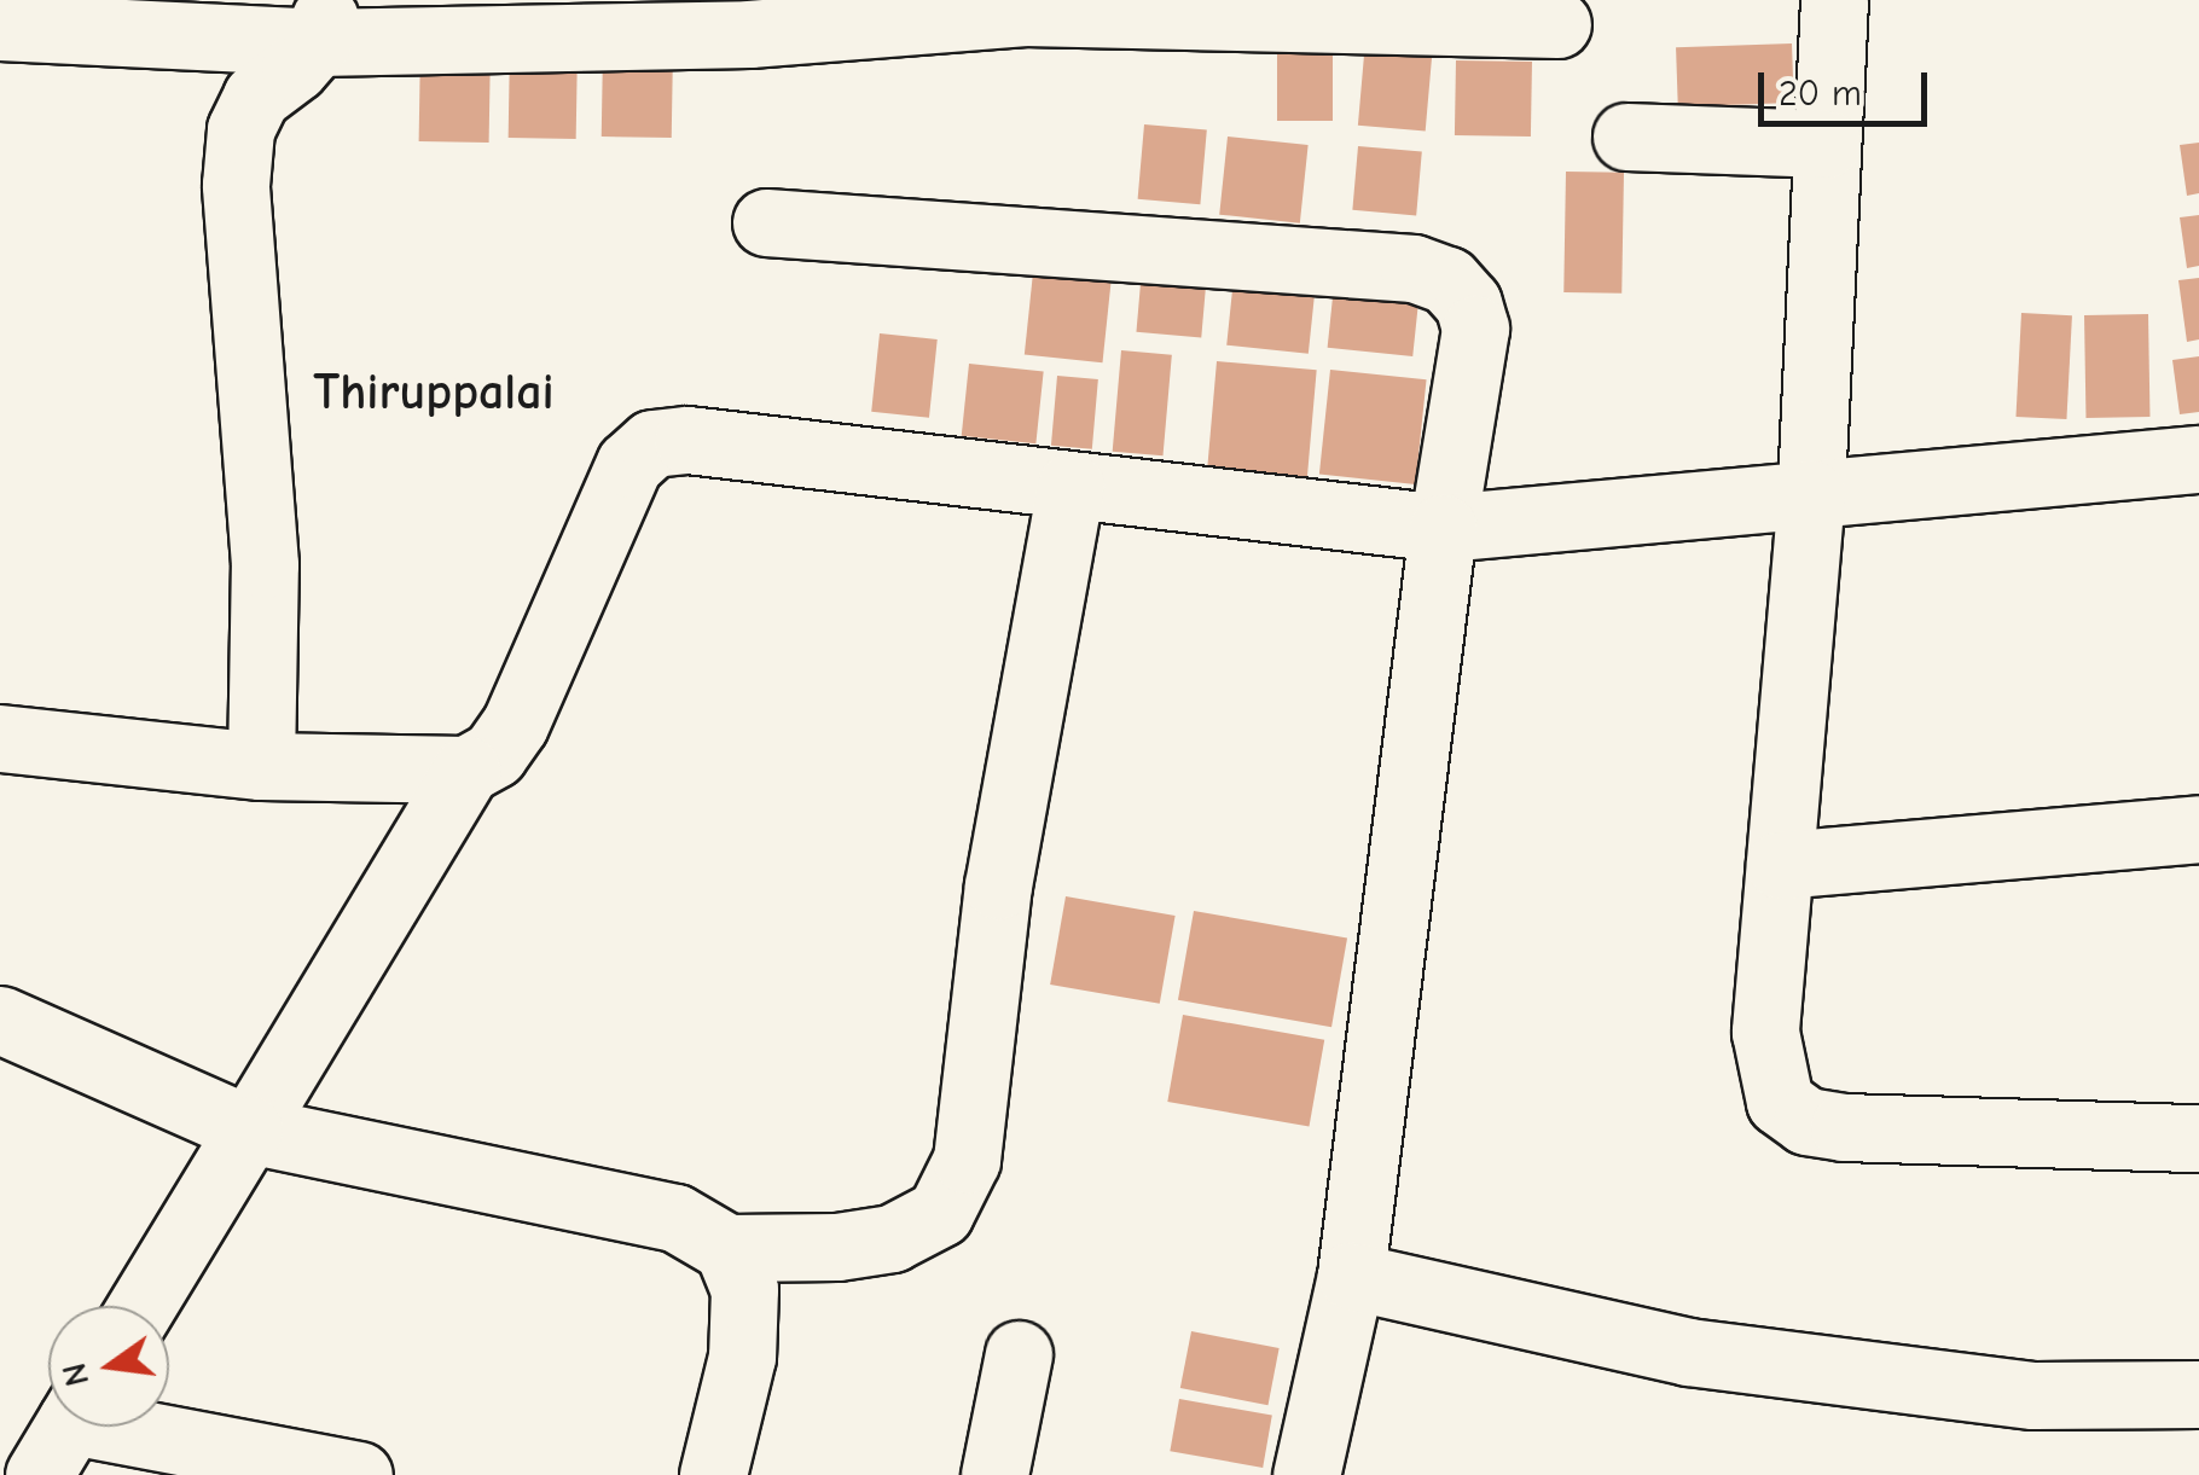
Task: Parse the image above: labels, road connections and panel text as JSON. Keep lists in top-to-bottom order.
{
  "districts": ["Thiruppalai"],
  "scale_bar": "20 m",
  "north": "left"
}
